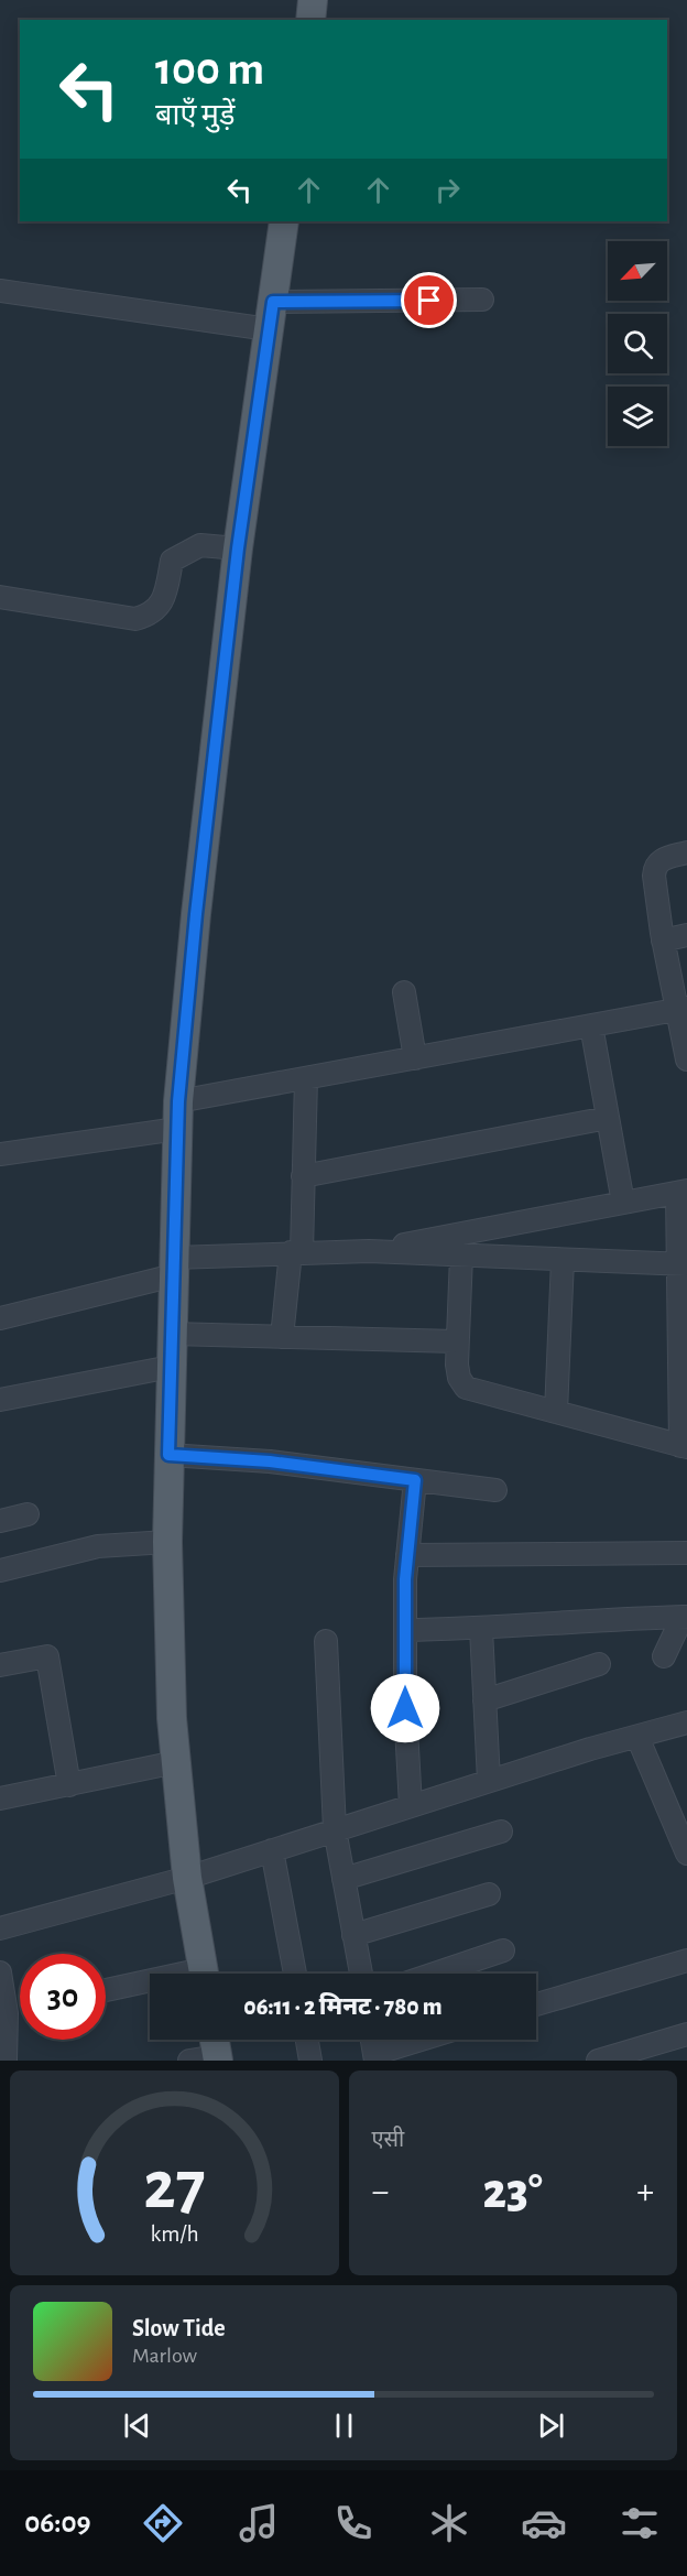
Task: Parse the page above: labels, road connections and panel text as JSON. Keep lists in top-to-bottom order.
{
  "north": "bottom left",
  "page": {
    "turn": ["100 m", "बाएँ मुड़ें"],
    "limit": "30",
    "trip": "06:11 · 2 मिनट · 780 m",
    "tile": "एसी",
    "heat": ["−", "23°", "+"],
    "song": ["Slow Tide", "Marlow"],
    "tabs": "06:09",
    "gauge": ["27", "km/h"]
  }
}
